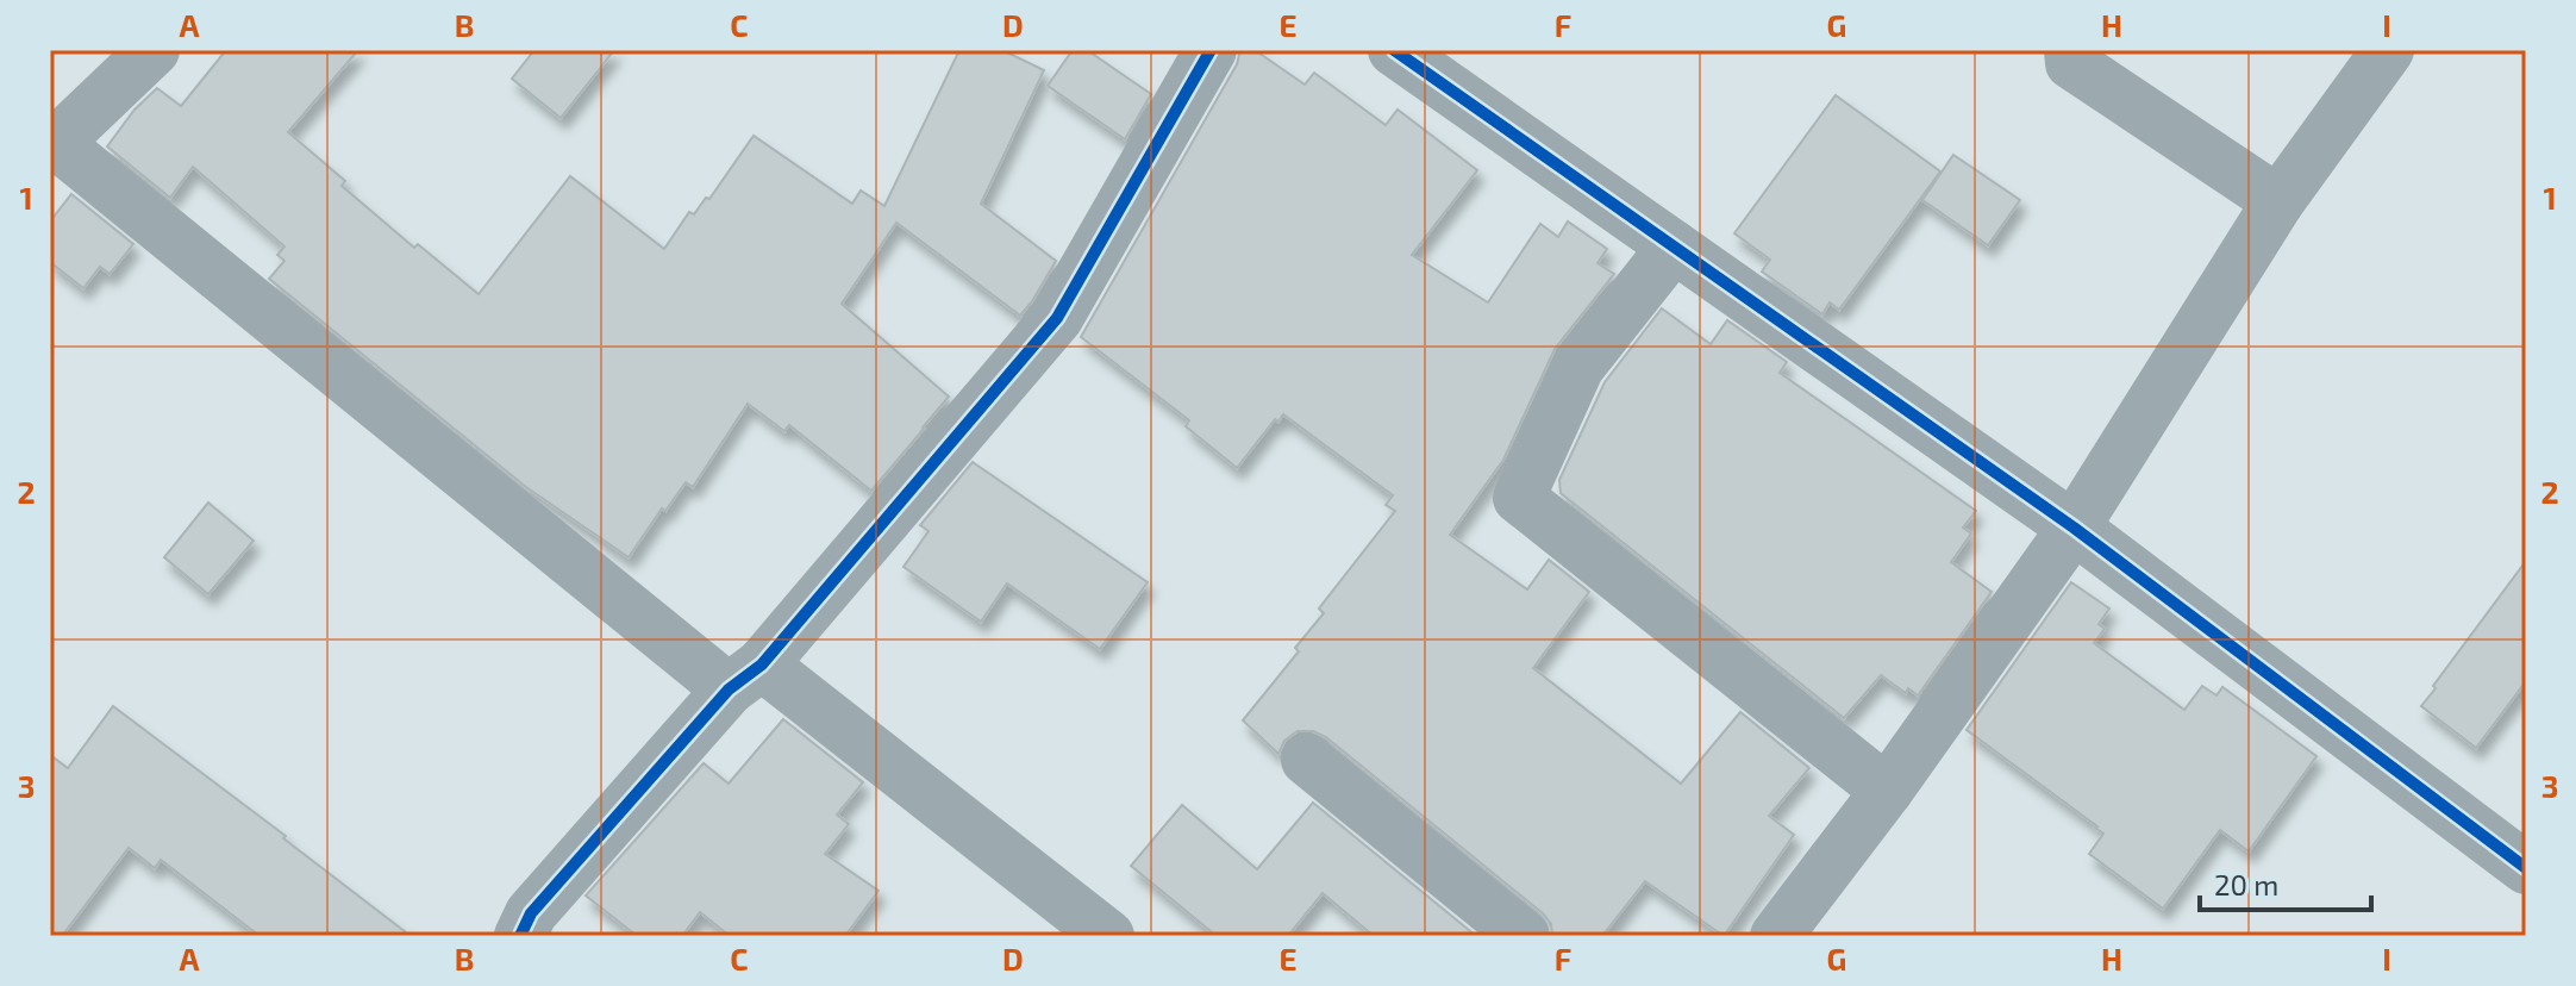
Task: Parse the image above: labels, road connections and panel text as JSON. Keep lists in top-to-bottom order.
{
  "scale_bar": "20 m",
  "grid": {
    "columns": [
      "A",
      "B",
      "C",
      "D",
      "E",
      "F",
      "G",
      "H",
      "I"
    ],
    "rows": ["1", "2", "3"]
  }
}
